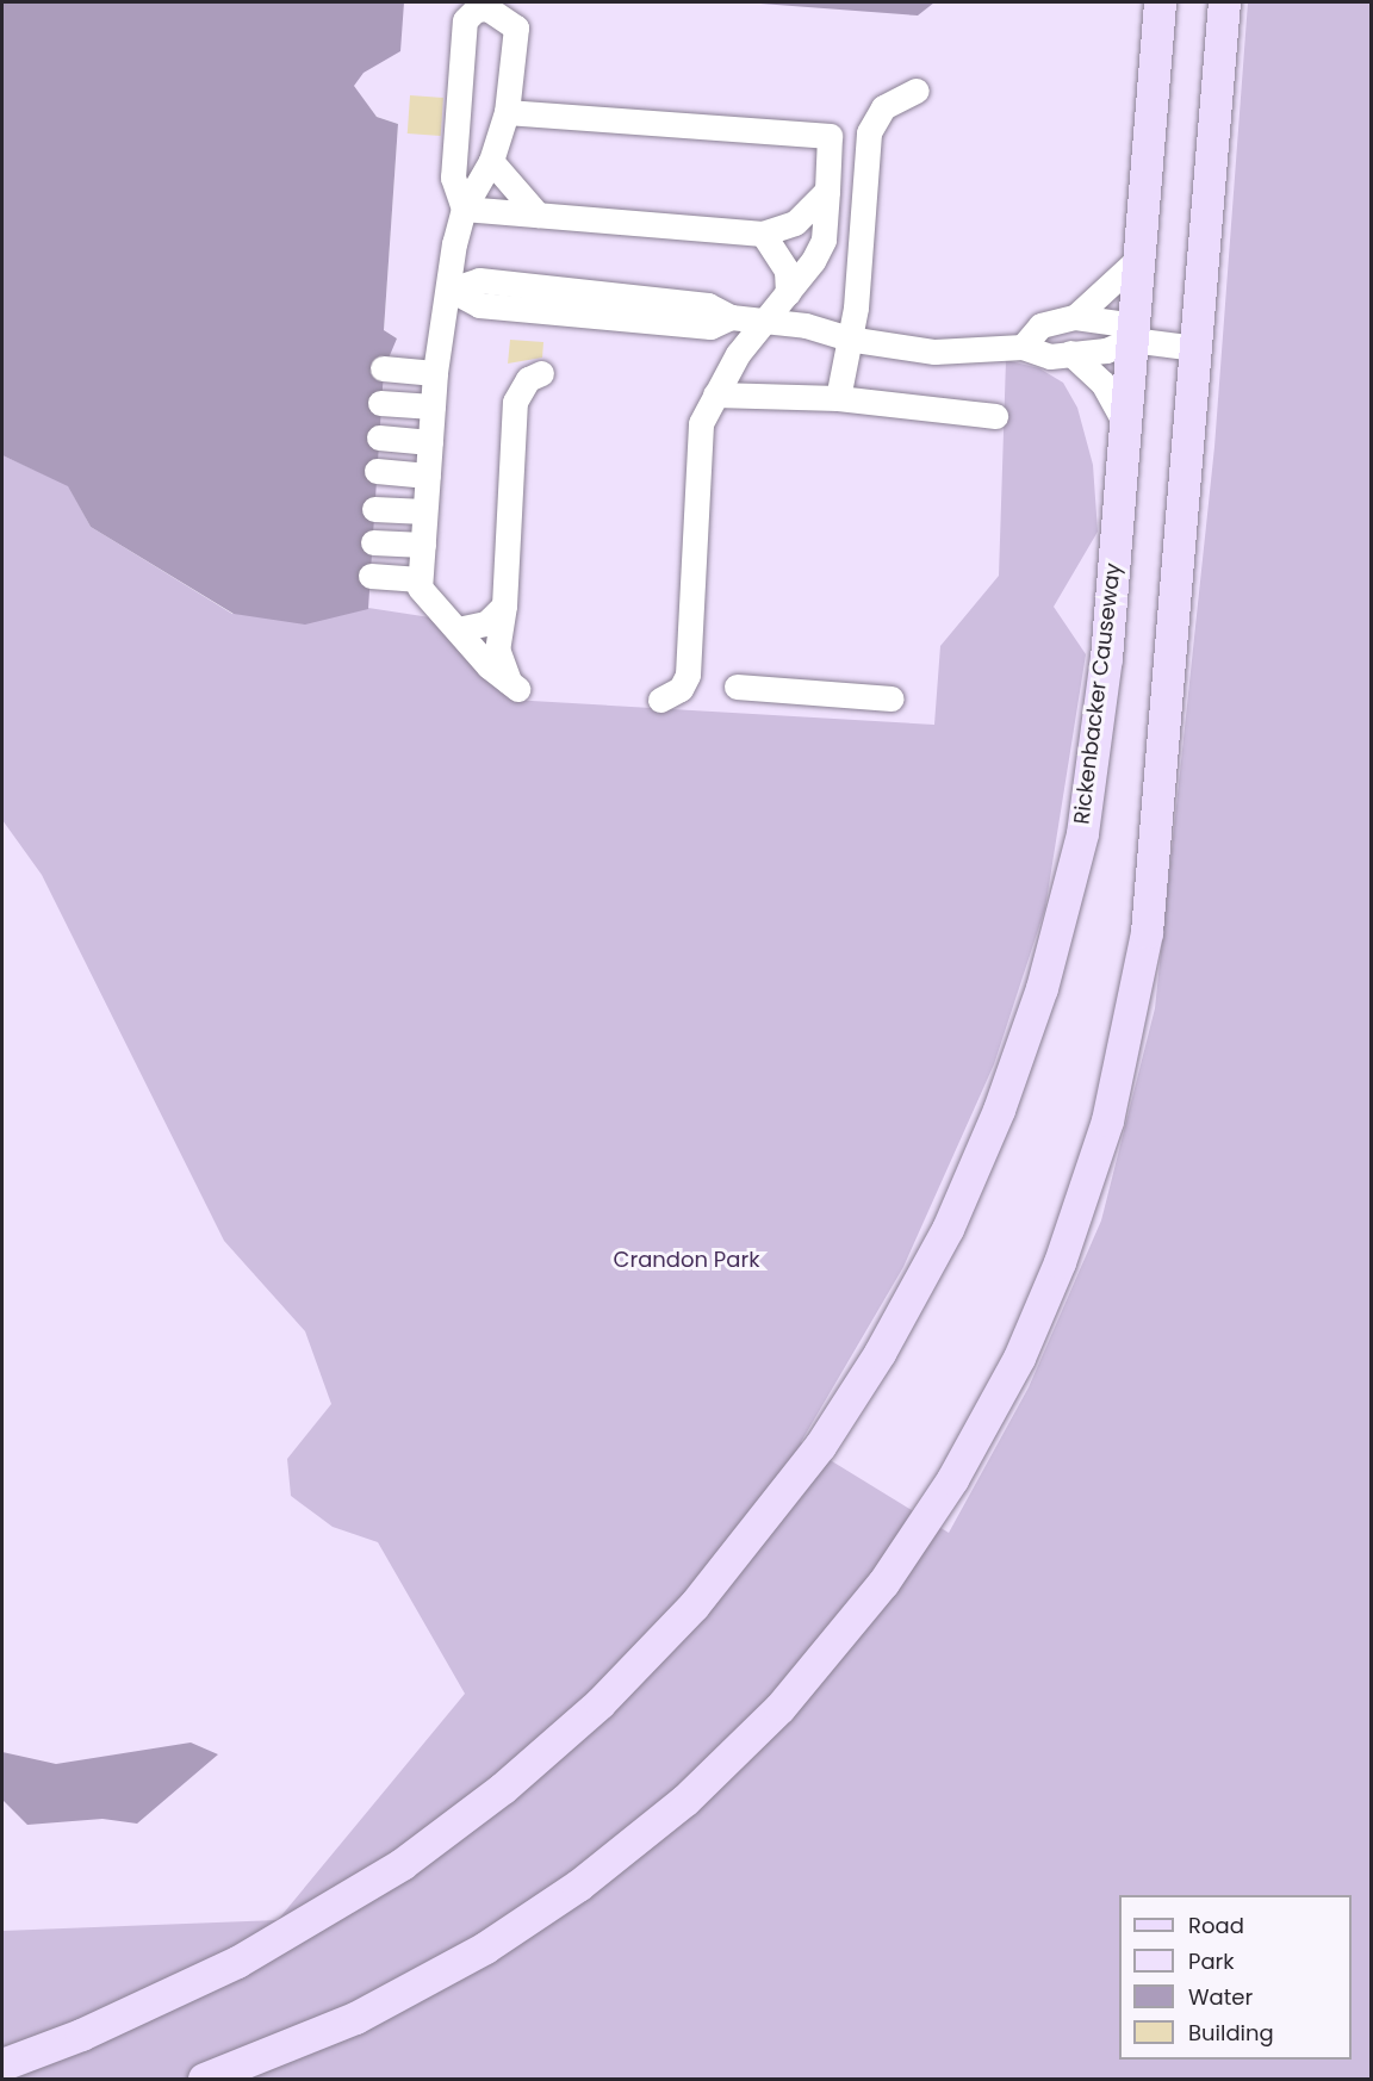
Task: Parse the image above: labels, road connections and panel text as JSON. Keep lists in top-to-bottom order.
{
  "streets": {
    "main road": ["Rickenbacker Causeway"]
  },
  "parks": ["Crandon Park"],
  "legend": [
    "Road",
    "Park",
    "Water",
    "Building"
  ]
}
